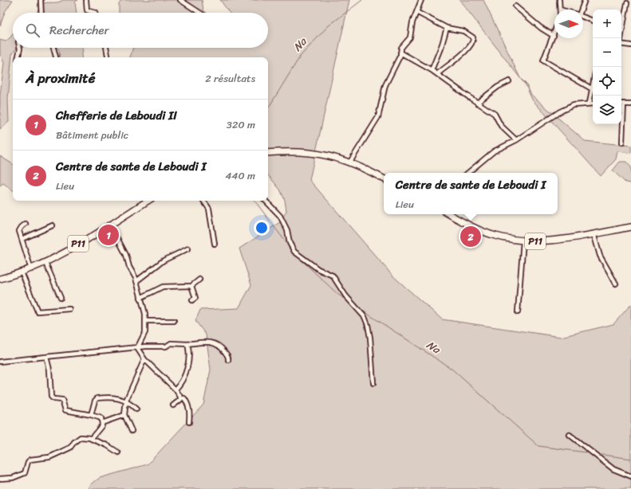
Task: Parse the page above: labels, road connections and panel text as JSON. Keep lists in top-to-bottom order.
{
  "streets": {
    "main road": ["P11"]
  },
  "water": ["Na"],
  "north": "right",
  "page": {
    "map_buttons": ["+", "−"],
    "search": "Rechercher",
    "heading": ["À proximité", "2 résultats"],
    "list": [
      {
        "mark": "1",
        "name": "Chefferie de Leboudi II",
        "note": "Bâtiment public",
        "value": "320 m"
      },
      {
        "mark": "2",
        "name": "Centre de sante de Leboudi I",
        "note": "Lieu",
        "value": "440 m"
      }
    ],
    "popup": ["Centre de sante de Leboudi I", "Lieu"],
    "pins": ["1", "2"]
  }
}
